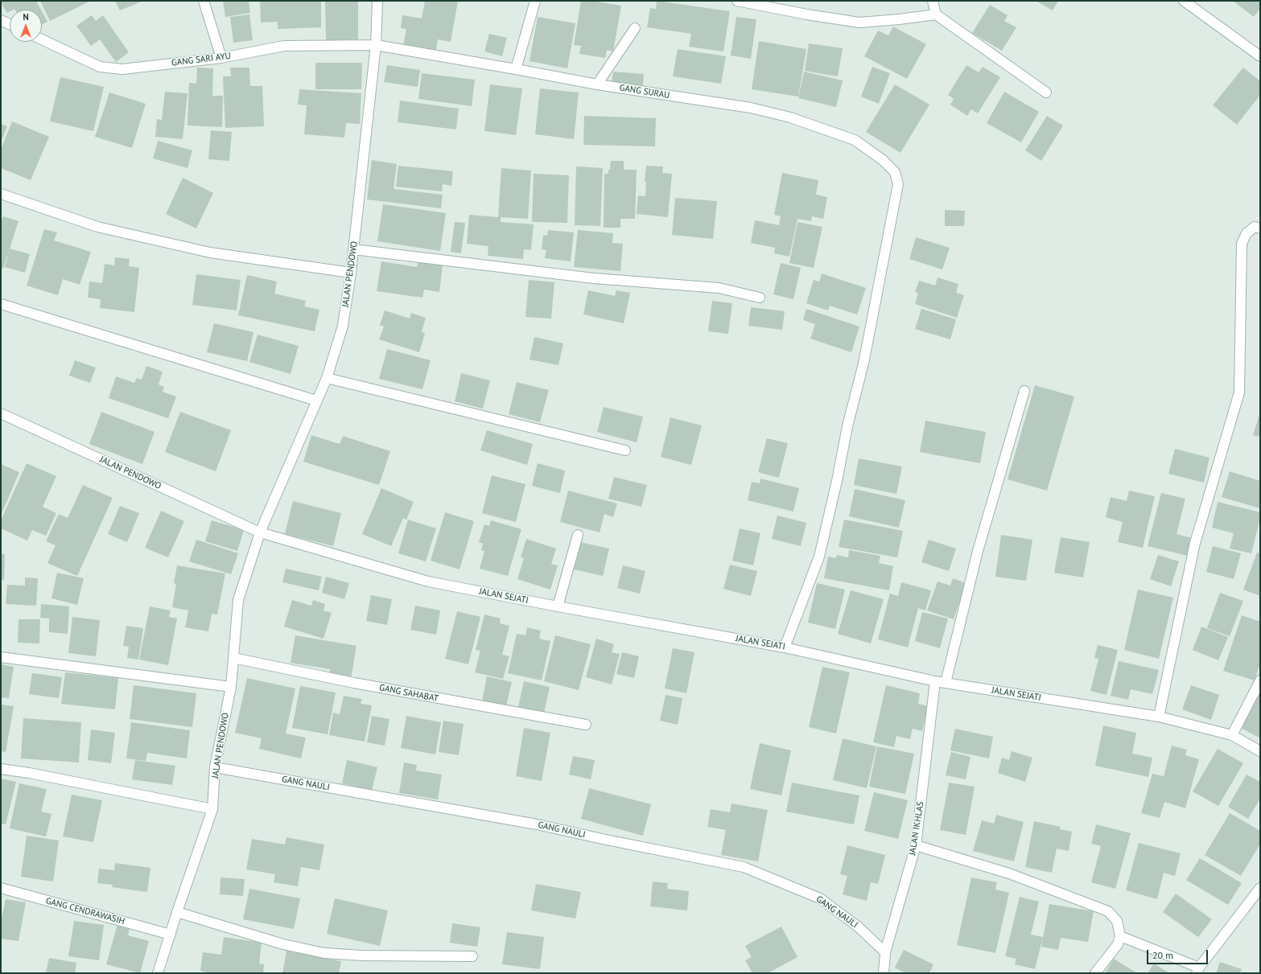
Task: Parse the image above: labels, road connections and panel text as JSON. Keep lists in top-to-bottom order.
{
  "streets": {
    "street": [
      "GANG SARI AYU",
      "GANG SURAU",
      "JALAN PENDOWO",
      "JALAN SEJATI",
      "GANG SAHABAT",
      "GANG NAULI",
      "JALAN IKHLAS",
      "GANG CENDRAWASIH"
    ]
  },
  "crossings": [
    ["GANG SARI AYU", "GANG SURAU"],
    ["GANG SARI AYU", "JALAN PENDOWO"],
    ["GANG SURAU", "JALAN PENDOWO"],
    ["GANG SURAU", "JALAN SEJATI"],
    ["JALAN PENDOWO", "JALAN SEJATI"],
    ["JALAN PENDOWO", "GANG SAHABAT"],
    ["JALAN PENDOWO", "GANG NAULI"],
    ["JALAN PENDOWO", "GANG CENDRAWASIH"],
    ["JALAN SEJATI", "JALAN IKHLAS"],
    ["GANG NAULI", "JALAN IKHLAS"]
  ],
  "scale_bar": "20 m",
  "north": "top"
}
